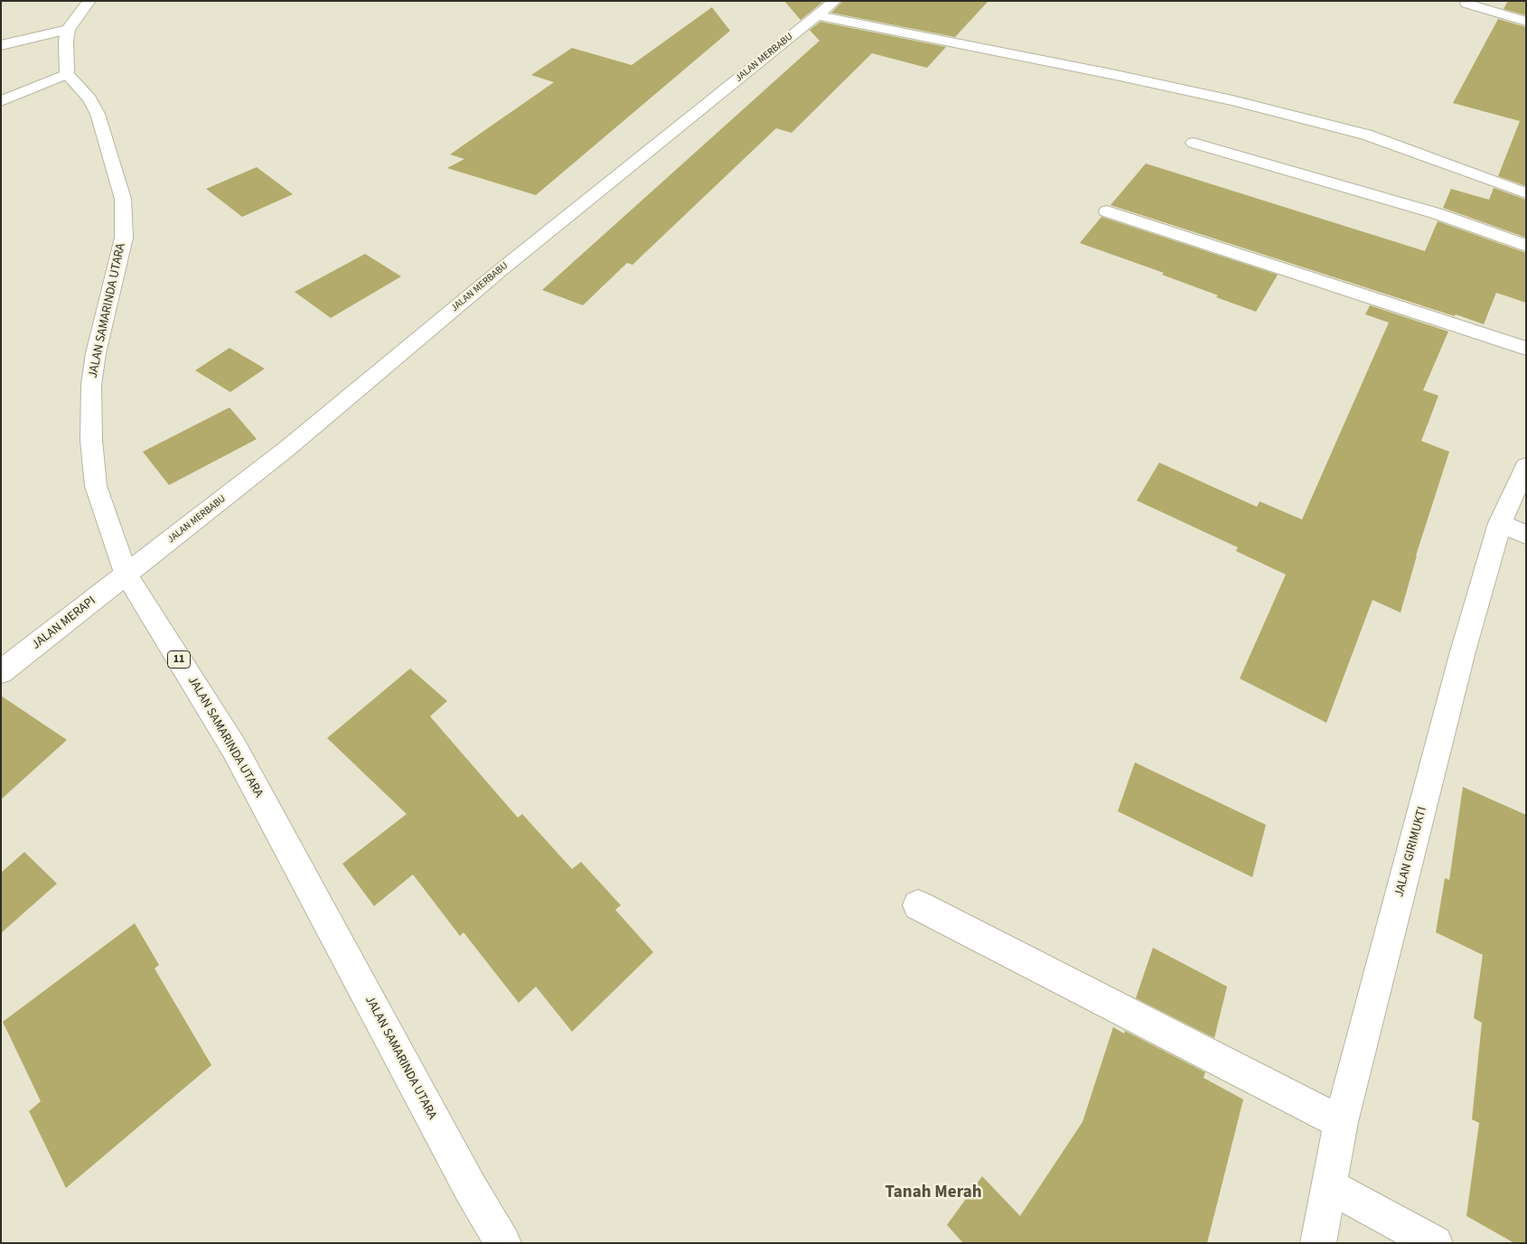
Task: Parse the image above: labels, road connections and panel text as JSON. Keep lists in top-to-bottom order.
{
  "streets": {
    "main road": [
      "JALAN MERBABU",
      "JALAN SAMARINDA UTARA",
      "JALAN MERAPI",
      "11",
      "JALAN GIRIMUKTI"
    ]
  },
  "crossings": [
    ["JALAN MERBABU", "JALAN SAMARINDA UTARA"],
    ["JALAN MERBABU", "JALAN MERAPI"],
    ["JALAN SAMARINDA UTARA", "JALAN MERAPI"]
  ],
  "districts": ["Tanah Merah"]
}
